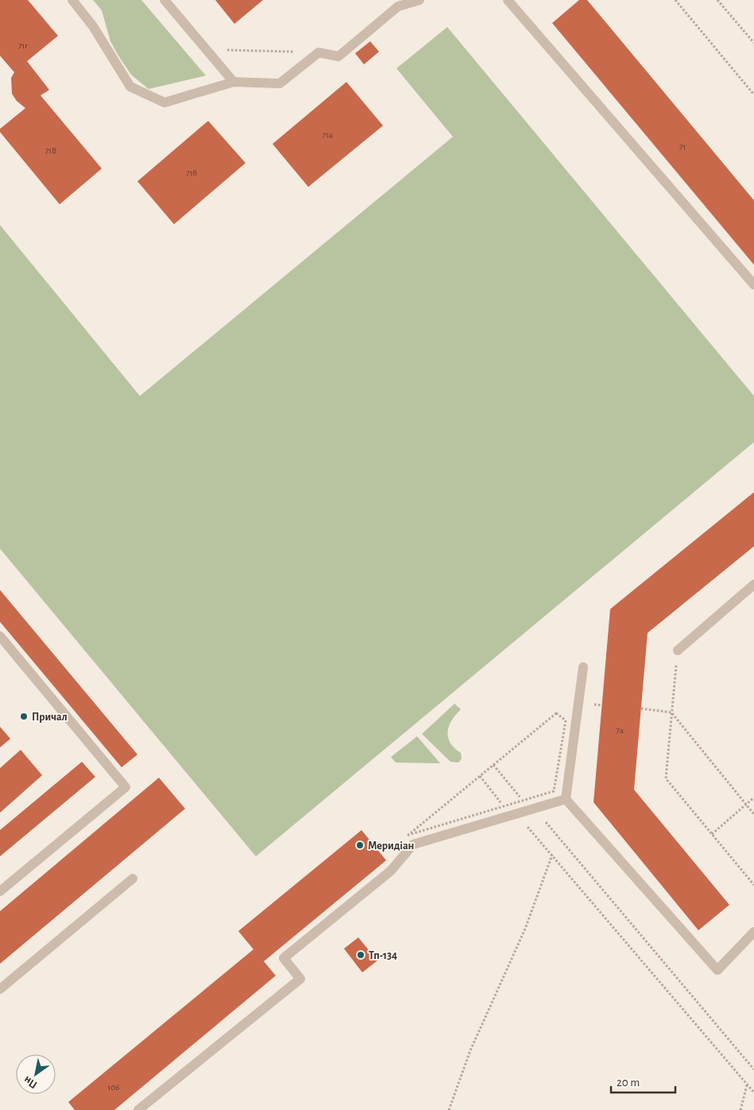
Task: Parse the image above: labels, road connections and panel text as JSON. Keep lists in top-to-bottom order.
{
  "places": ["Причал", "Меридіан", "Тп-134"],
  "house_numbers": [
    "71г",
    "71а",
    "71",
    "71В",
    "71б",
    "7а",
    "106"
  ],
  "scale_bar": "20 m",
  "north": "bottom left"
}
